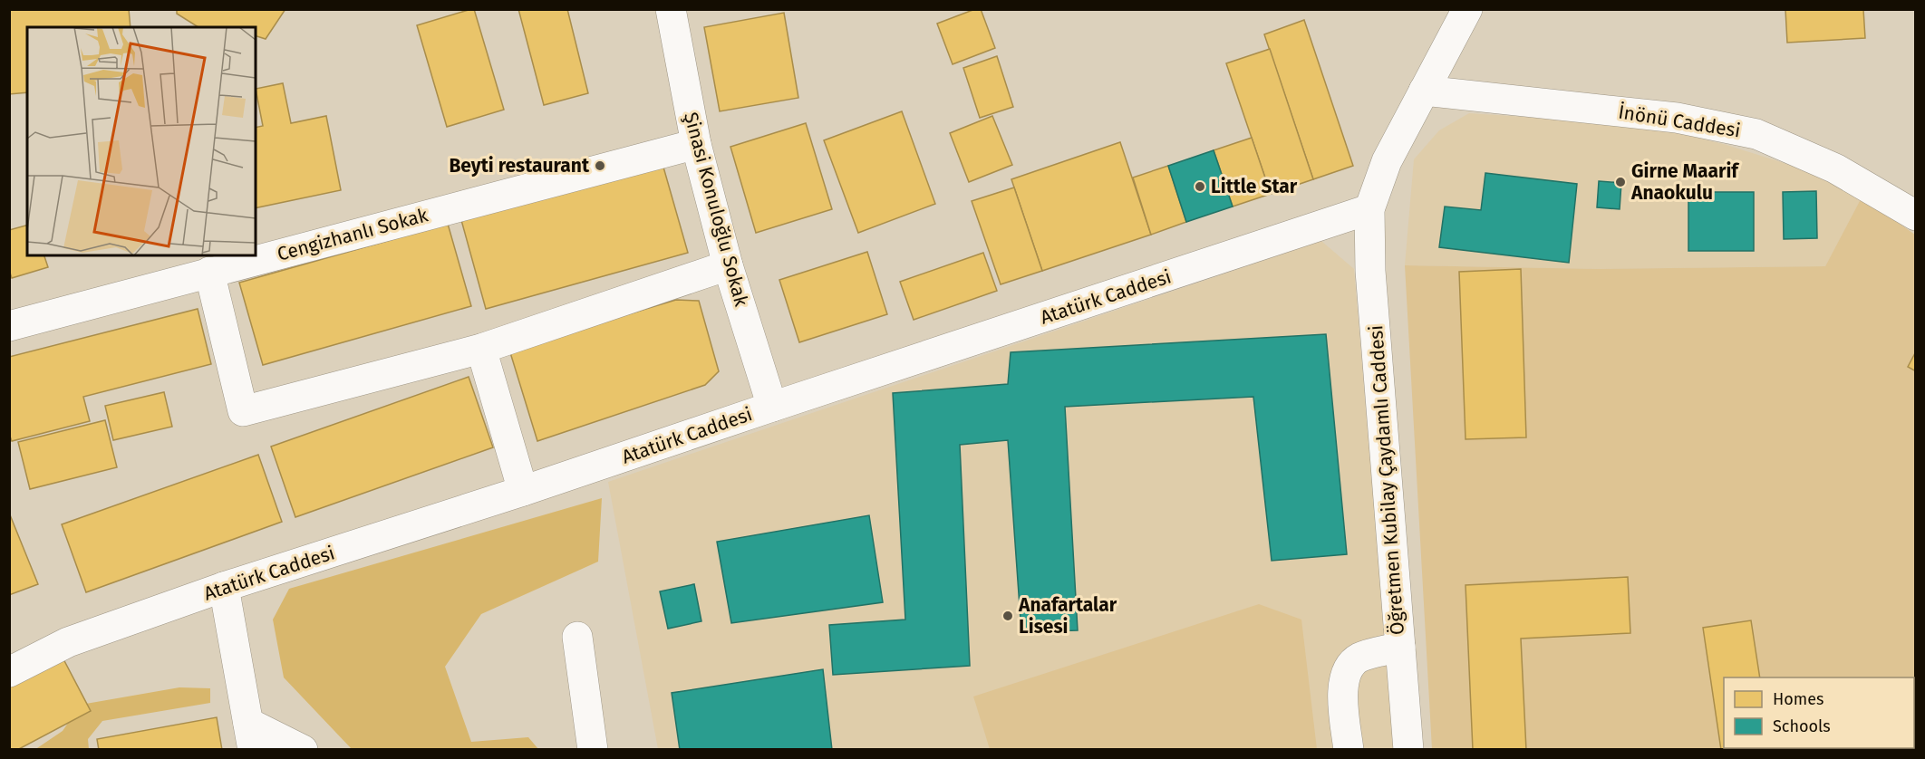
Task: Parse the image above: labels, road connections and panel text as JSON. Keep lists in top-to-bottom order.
{
  "streets": {
    "street": [
      "İnönü Caddesi",
      "Şinasi Konuloğlu Sokak",
      "Cengizhanlı Sokak",
      "Atatürk Caddesi",
      "Öğretmen Kubilay Çaydamlı Caddesi"
    ]
  },
  "crossings": [
    ["Şinasi Konuloğlu Sokak", "Cengizhanlı Sokak"],
    ["Şinasi Konuloğlu Sokak", "Atatürk Caddesi"],
    ["Atatürk Caddesi", "Öğretmen Kubilay Çaydamlı Caddesi"]
  ],
  "places": [
    "Beyti restaurant",
    "Girne Maarif Anaokulu",
    "Little Star",
    "Anafartalar Lisesi"
  ],
  "legend": ["Homes", "Schools"]
}
